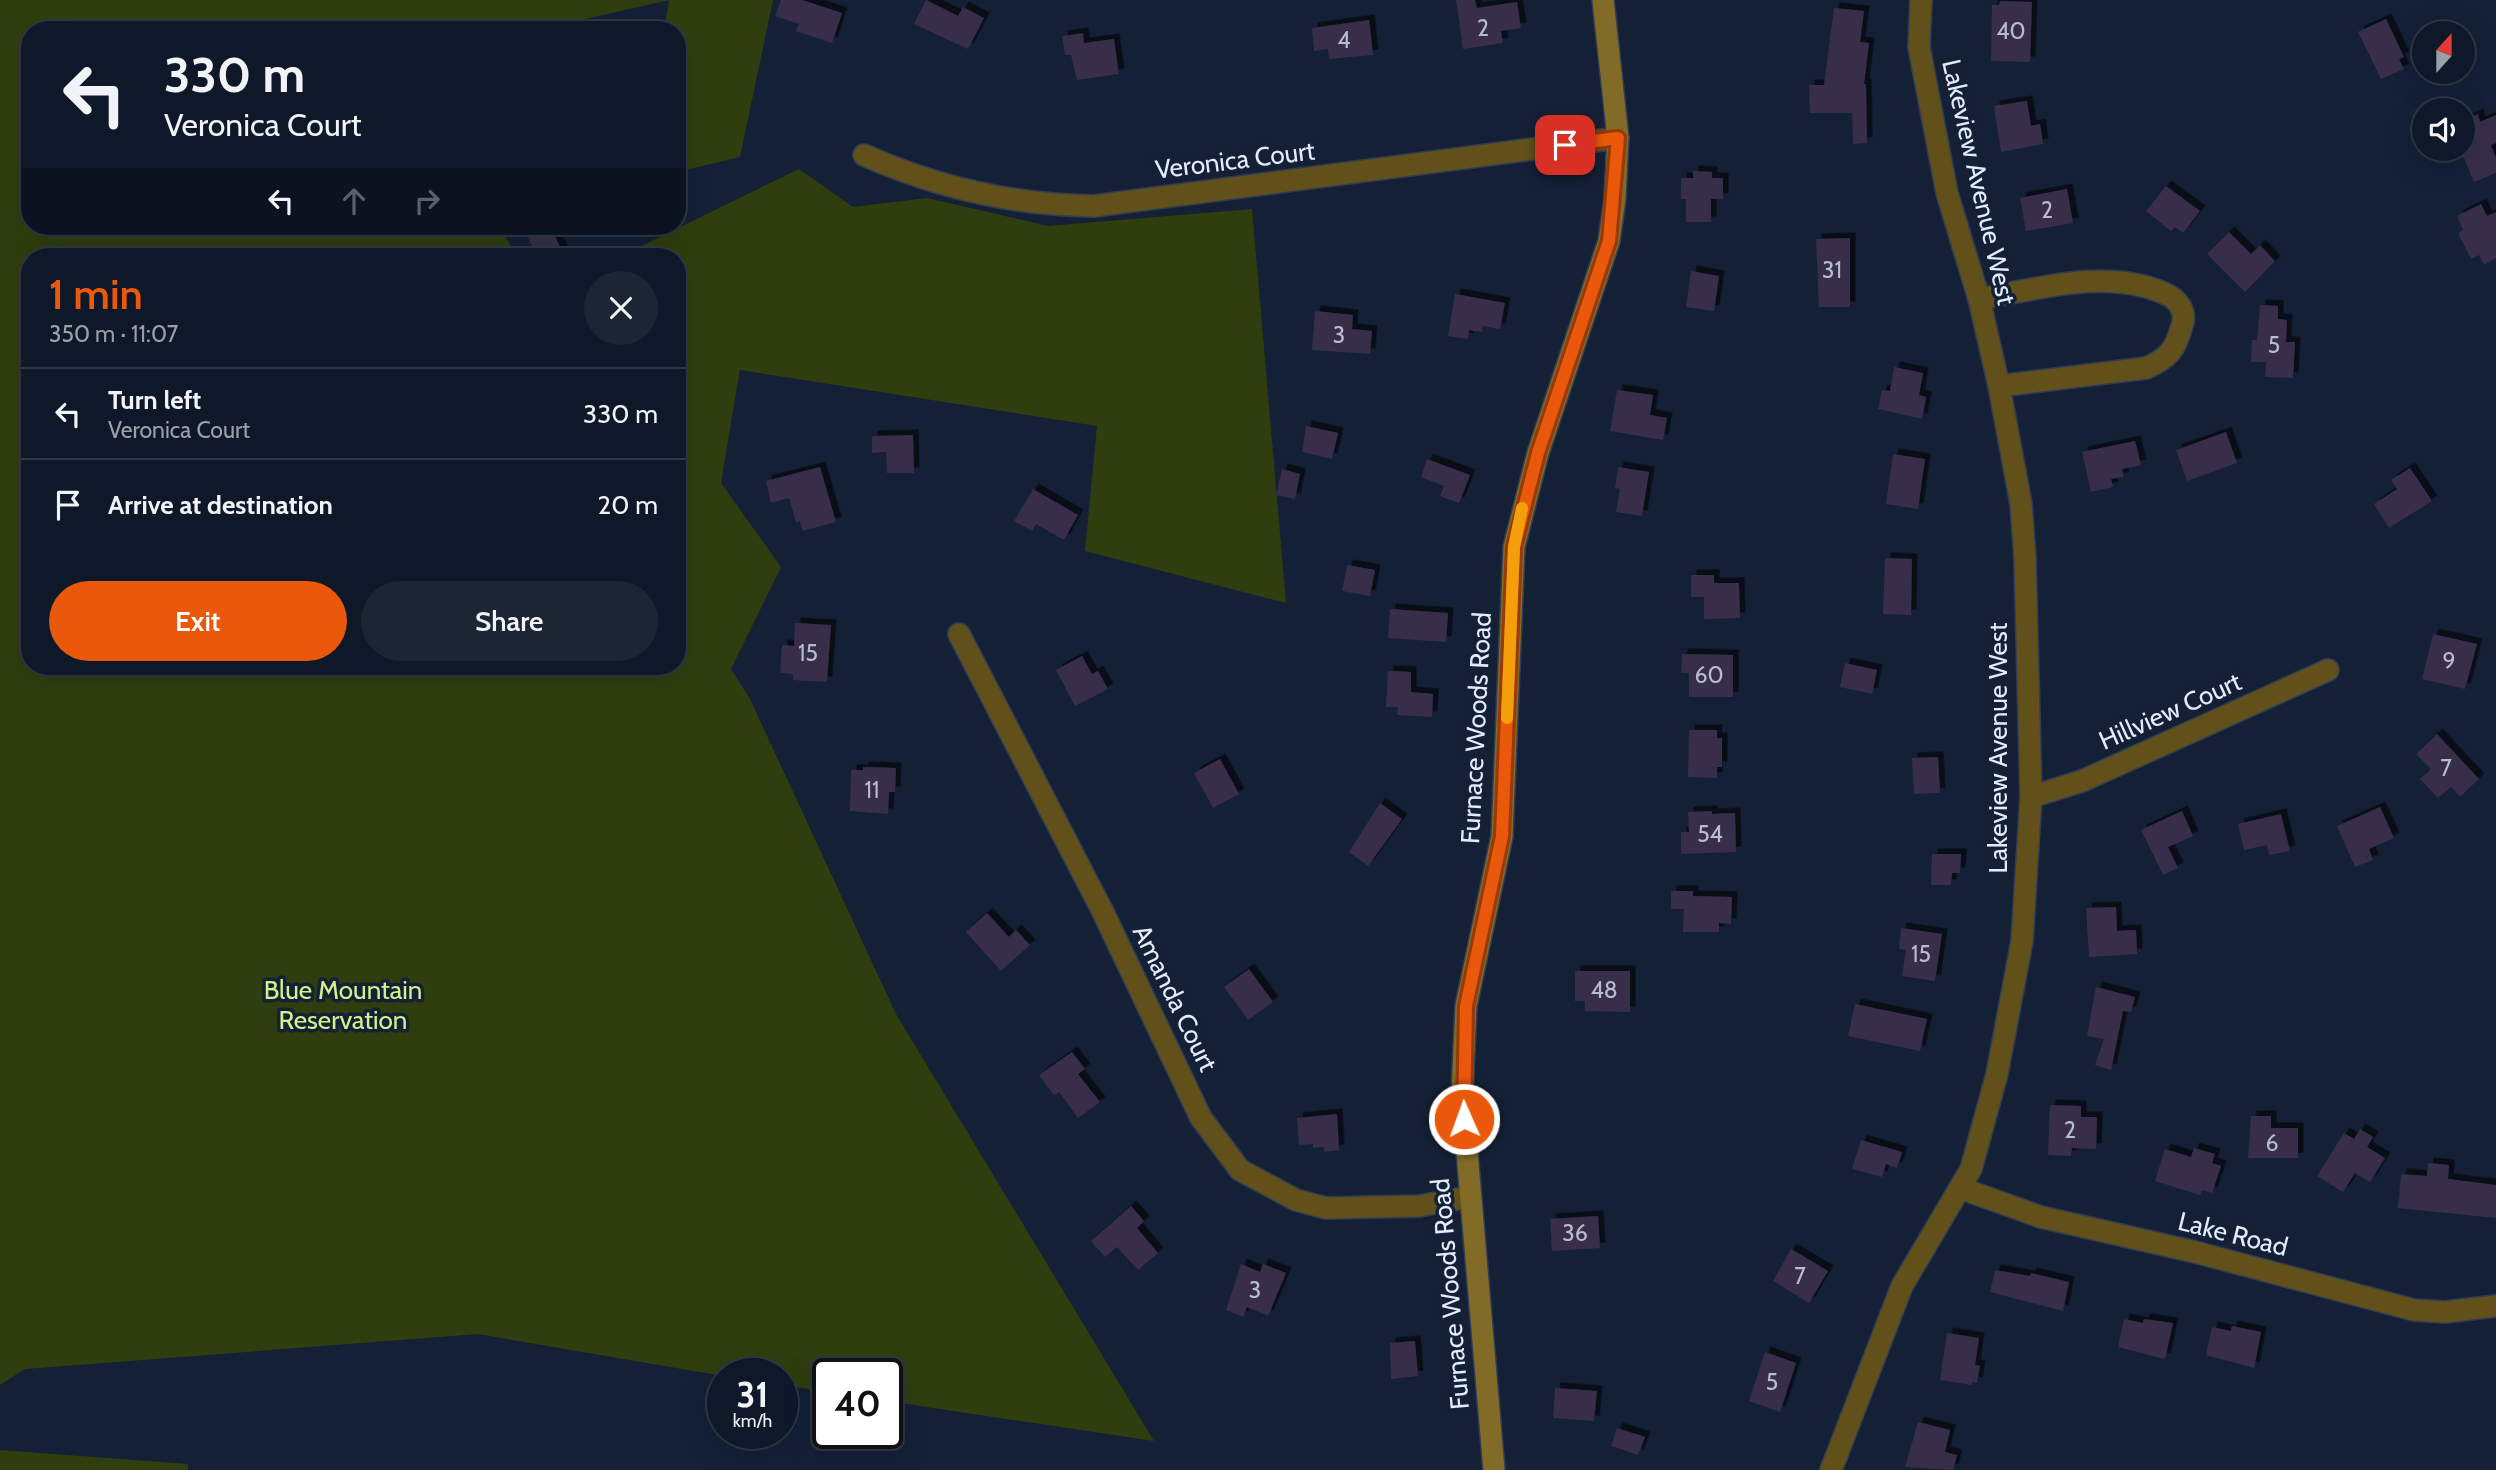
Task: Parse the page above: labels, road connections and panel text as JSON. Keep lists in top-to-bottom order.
{
  "streets": {
    "street": [
      "Veronica Court",
      "Lakeview Avenue West",
      "Hillview Court",
      "Furnace Woods Road",
      "Amanda Court",
      "Lake Road"
    ]
  },
  "crossings": [
    ["Veronica Court", "Furnace Woods Road"],
    ["Lakeview Avenue West", "Hillview Court"],
    ["Lakeview Avenue West", "Lake Road"],
    ["Furnace Woods Road", "Amanda Court"]
  ],
  "parks": ["Blue Mountain Reservation"],
  "house_numbers": [
    "2",
    "40",
    "4",
    "2",
    "31",
    "3",
    "5",
    "15",
    "9",
    "60",
    "7",
    "11",
    "54",
    "15",
    "48",
    "2",
    "6",
    "36",
    "7",
    "3",
    "5"
  ],
  "north": "top",
  "page": {
    "turn": ["330 m", "Veronica Court"],
    "heading": ["1 min", "350 m · 11:07"],
    "list": [
      {
        "name": "Turn left",
        "note": "Veronica Court",
        "value": "330 m"
      },
      {
        "name": "Arrive at destination",
        "value": "20 m"
      }
    ],
    "buttons": ["Exit", "Share"],
    "speed": "31 km/h",
    "limit": "40"
  }
}
